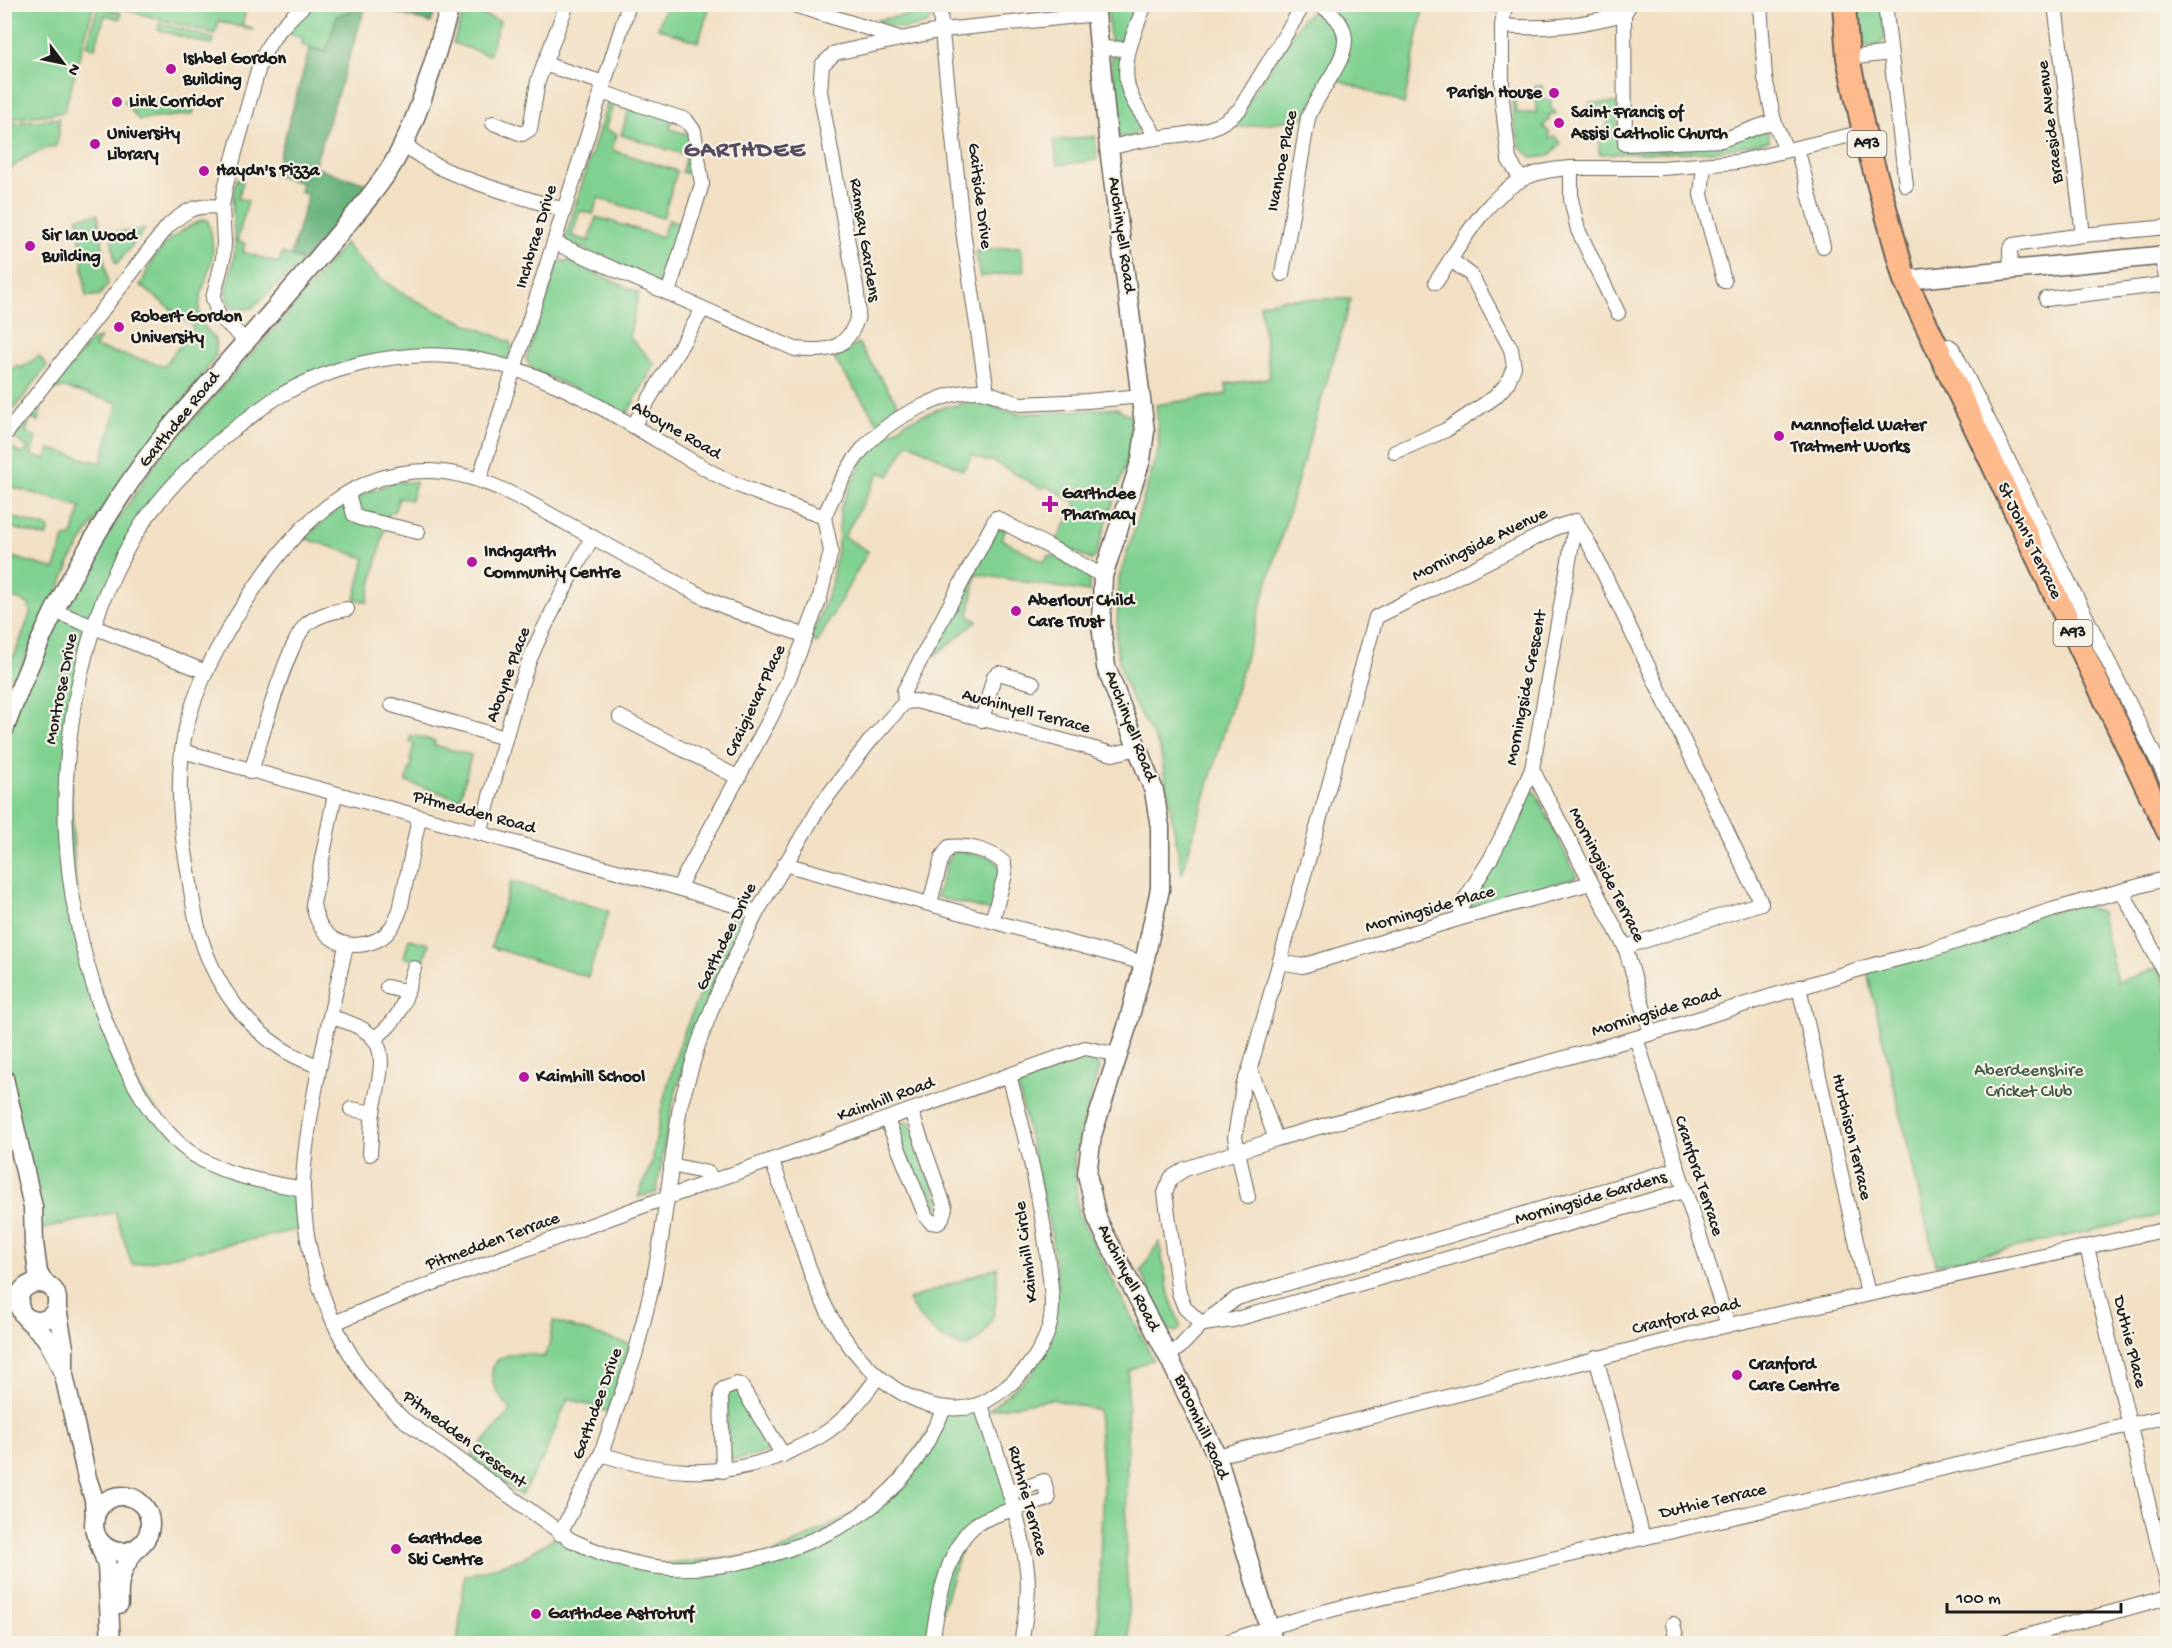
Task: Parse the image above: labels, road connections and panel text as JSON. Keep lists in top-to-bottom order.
{
  "streets": {
    "main road": ["A93", "St John's Terrace"],
    "street": [
      "Braeside Avenue",
      "Ivanhoe Place",
      "Gaitside Drive",
      "Auchinyell Road",
      "Inchbrae Drive",
      "Ramsay Gardens",
      "Garthdee Road",
      "Aboyne Road",
      "Morningside Avenue",
      "Aboyne Place",
      "Morningside Crescent",
      "Montrose Drive",
      "Craigievar Place",
      "Auchinyell Terrace",
      "Pitmedden Road",
      "Morningside Terrace",
      "Morningside Place",
      "Garthdee Drive",
      "Morningside Road",
      "Kaimhill Road",
      "Hutchison Terrace",
      "Cranford Terrace",
      "Morningside Gardens",
      "Pitmedden Terrace",
      "Kaimhill Circle",
      "Cranford Road",
      "Duthie Place",
      "Broomhill Road",
      "Pitmedden Crescent",
      "Ruthrie Terrace",
      "Duthie Terrace"
    ]
  },
  "crossings": [
    ["A93", "St John's Terrace"],
    ["Gaitside Drive", "Ramsay Gardens"],
    ["Auchinyell Road", "Ramsay Gardens"],
    ["Auchinyell Road", "Auchinyell Terrace"],
    ["Auchinyell Road", "Garthdee Drive"],
    ["Auchinyell Road", "Kaimhill Road"],
    ["Auchinyell Road", "Broomhill Road"],
    ["Inchbrae Drive", "Ramsay Gardens"],
    ["Inchbrae Drive", "Aboyne Road"],
    ["Inchbrae Drive", "Montrose Drive"],
    ["Aboyne Road", "Montrose Drive"],
    ["Aboyne Road", "Craigievar Place"],
    ["Morningside Avenue", "Morningside Crescent"],
    ["Morningside Avenue", "Morningside Terrace"],
    ["Morningside Avenue", "Morningside Place"],
    ["Morningside Avenue", "Morningside Road"],
    ["Aboyne Place", "Pitmedden Road"],
    ["Morningside Crescent", "Morningside Terrace"],
    ["Morningside Crescent", "Morningside Place"],
    ["Montrose Drive", "Pitmedden Crescent"],
    ["Craigievar Place", "Pitmedden Road"],
    ["Auchinyell Terrace", "Garthdee Drive"],
    ["Pitmedden Road", "Garthdee Drive"],
    ["Morningside Terrace", "Morningside Place"],
    ["Morningside Terrace", "Morningside Road"],
    ["Garthdee Drive", "Kaimhill Road"],
    ["Garthdee Drive", "Pitmedden Terrace"],
    ["Garthdee Drive", "Pitmedden Crescent"],
    ["Morningside Road", "Hutchison Terrace"],
    ["Morningside Road", "Cranford Terrace"],
    ["Morningside Road", "Morningside Gardens"],
    ["Morningside Road", "Broomhill Road"],
    ["Kaimhill Road", "Pitmedden Terrace"],
    ["Kaimhill Road", "Kaimhill Circle"],
    ["Hutchison Terrace", "Cranford Road"],
    ["Cranford Terrace", "Morningside Gardens"],
    ["Cranford Terrace", "Cranford Road"],
    ["Morningside Gardens", "Broomhill Road"],
    ["Pitmedden Terrace", "Pitmedden Crescent"],
    ["Kaimhill Circle", "Pitmedden Crescent"],
    ["Kaimhill Circle", "Ruthrie Terrace"],
    ["Cranford Road", "Duthie Place"],
    ["Cranford Road", "Broomhill Road"],
    ["Duthie Place", "Duthie Terrace"],
    ["Broomhill Road", "Duthie Terrace"]
  ],
  "districts": ["GARTHDEE"],
  "parks": ["Aberdeenshire Cricket Club"],
  "places": {
    "other": [
      "Ishbel Gordon Building",
      "Parish House",
      "Link Corridor",
      "Saint Francis of Assisi Catholic Church",
      "University Library",
      "Haydn's Pizza",
      "Sir Ian Wood Building",
      "Robert Gordon University",
      "Mannofield Water Tratment Works",
      "Inchgarth Community Centre",
      "Aberlour Child Care Trust",
      "Kaimhill School",
      "Cranford Care Centre",
      "Garthdee Ski Centre",
      "Garthdee Astroturf"
    ],
    "health": ["Garthdee Pharmacy"]
  },
  "scale_bar": "100 m",
  "north": "bottom right"
}
